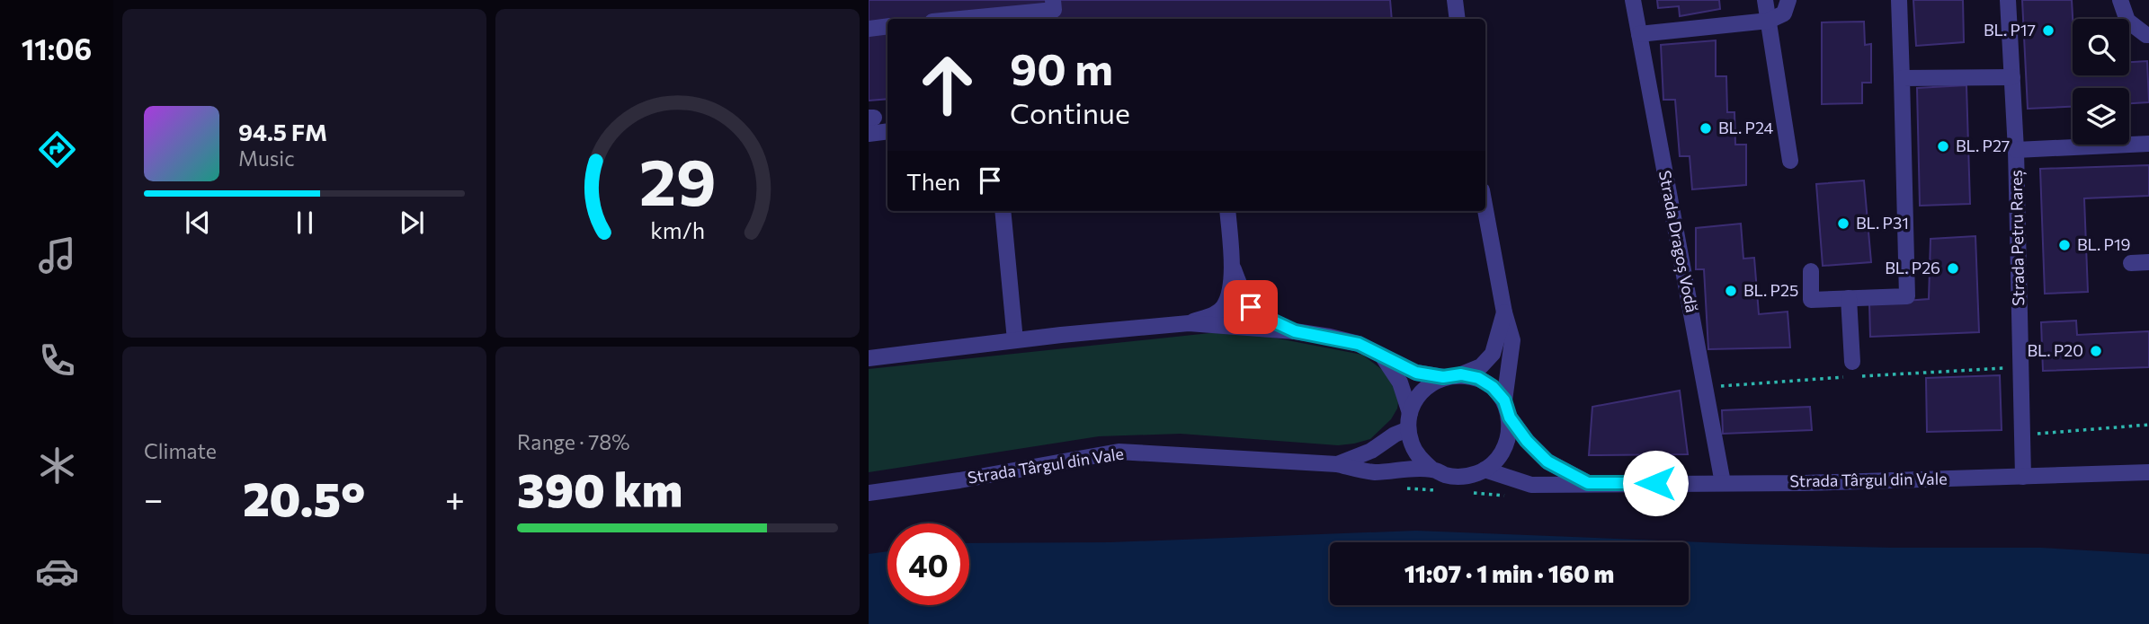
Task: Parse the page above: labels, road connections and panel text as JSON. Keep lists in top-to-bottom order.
{
  "streets": {
    "street": ["Strada Petru Rareș", "Strada Dragoș Vodă", "Strada Târgul din Vale"]
  },
  "crossings": [
    ["Strada Petru Rareș", "Strada Târgul din Vale"],
    ["Strada Dragoș Vodă", "Strada Târgul din Vale"]
  ],
  "places": [
    "BL. P17",
    "BL. P24",
    "BL. P27",
    "BL. P31",
    "BL. P19",
    "BL. P26",
    "BL. P25",
    "BL. P20"
  ],
  "page": {
    "tabs": "11:06",
    "turn": ["90 m", "Continue"],
    "song": ["94.5 FM", "Music"],
    "then": "Then",
    "tile": [
      "Climate",
      ["Range · 78%", "390 km"]
    ],
    "heat": ["−", "20.5°", "+"],
    "limit": "40",
    "trip": "11:07 · 1 min · 160 m",
    "gauge": ["29", "km/h"]
  }
}
